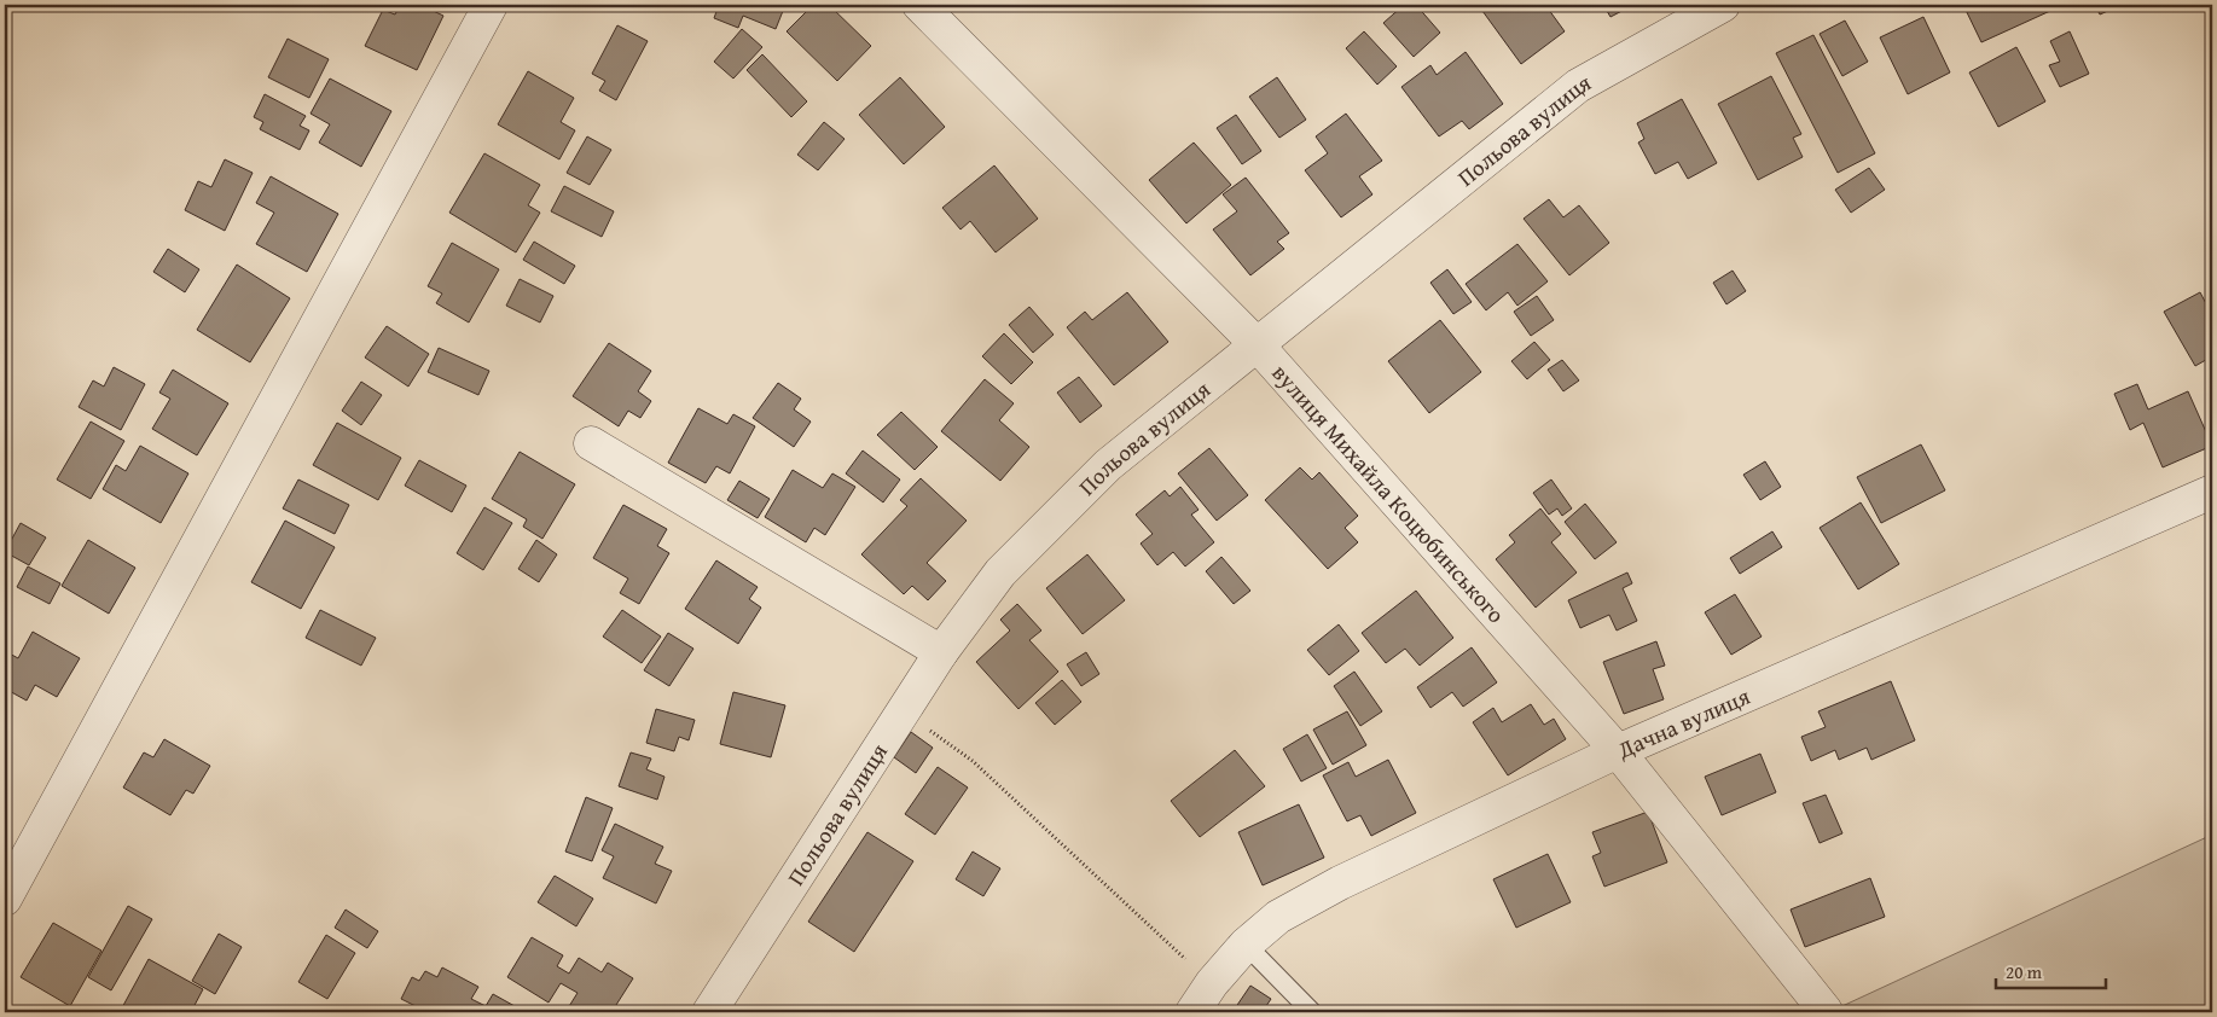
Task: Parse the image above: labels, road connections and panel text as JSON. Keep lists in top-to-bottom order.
{
  "streets": {
    "street": ["Польова вулиця", "вулиця Михайла Коцюбинського", "Дачна вулиця"]
  },
  "crossings": [
    ["Польова вулиця", "вулиця Михайла Коцюбинського"],
    ["вулиця Михайла Коцюбинського", "Дачна вулиця"]
  ],
  "scale_bar": "20 m"
}
